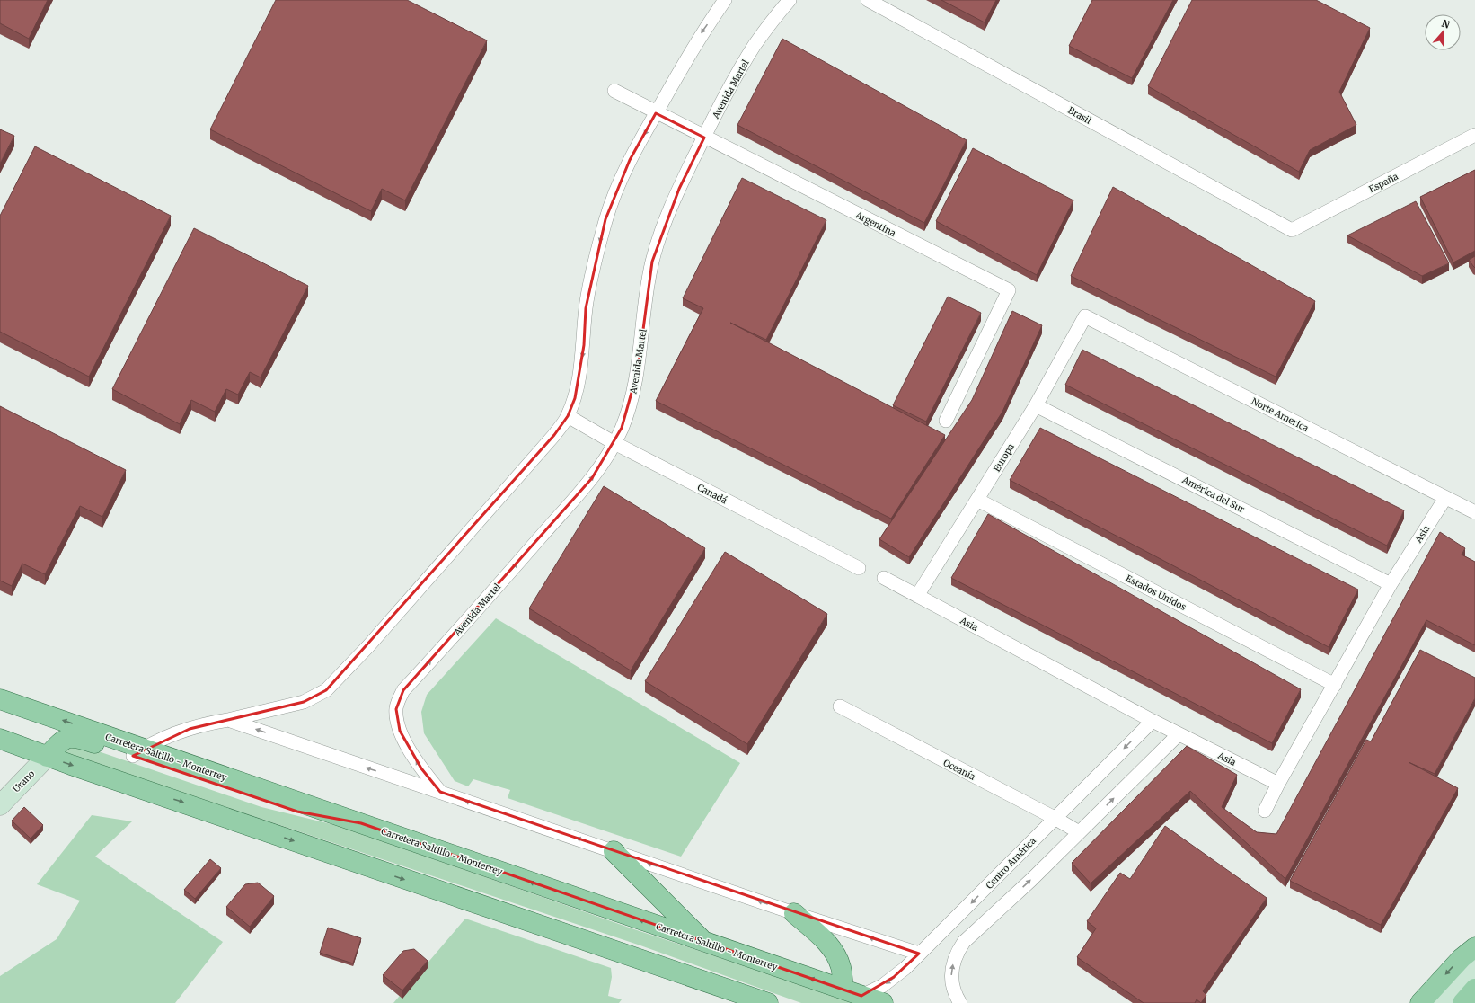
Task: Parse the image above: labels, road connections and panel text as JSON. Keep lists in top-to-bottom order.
{
  "streets": {
    "main road": ["Carretera Saltillo - Monterrey"],
    "street": [
      "Avenida Martel",
      "Brasil",
      "España",
      "Argentina",
      "Norte America",
      "Europa",
      "Canadá",
      "América del Sur",
      "Asia",
      "Estados Unidos",
      "Oceanía",
      "Urano",
      "Centro América"
    ]
  },
  "crossings": [
    ["Avenida Martel", "Argentina"],
    ["Avenida Martel", "Canadá"],
    ["Brasil", "España"],
    ["Norte America", "Europa"],
    ["Norte America", "Asia"],
    ["Europa", "América del Sur"],
    ["Europa", "Asia"],
    ["Europa", "Estados Unidos"],
    ["América del Sur", "Asia"],
    ["Asia", "Estados Unidos"],
    ["Asia", "Centro América"],
    ["Carretera Saltillo - Monterrey", "Centro América"],
    ["Oceanía", "Centro América"]
  ],
  "north": "top"
}
